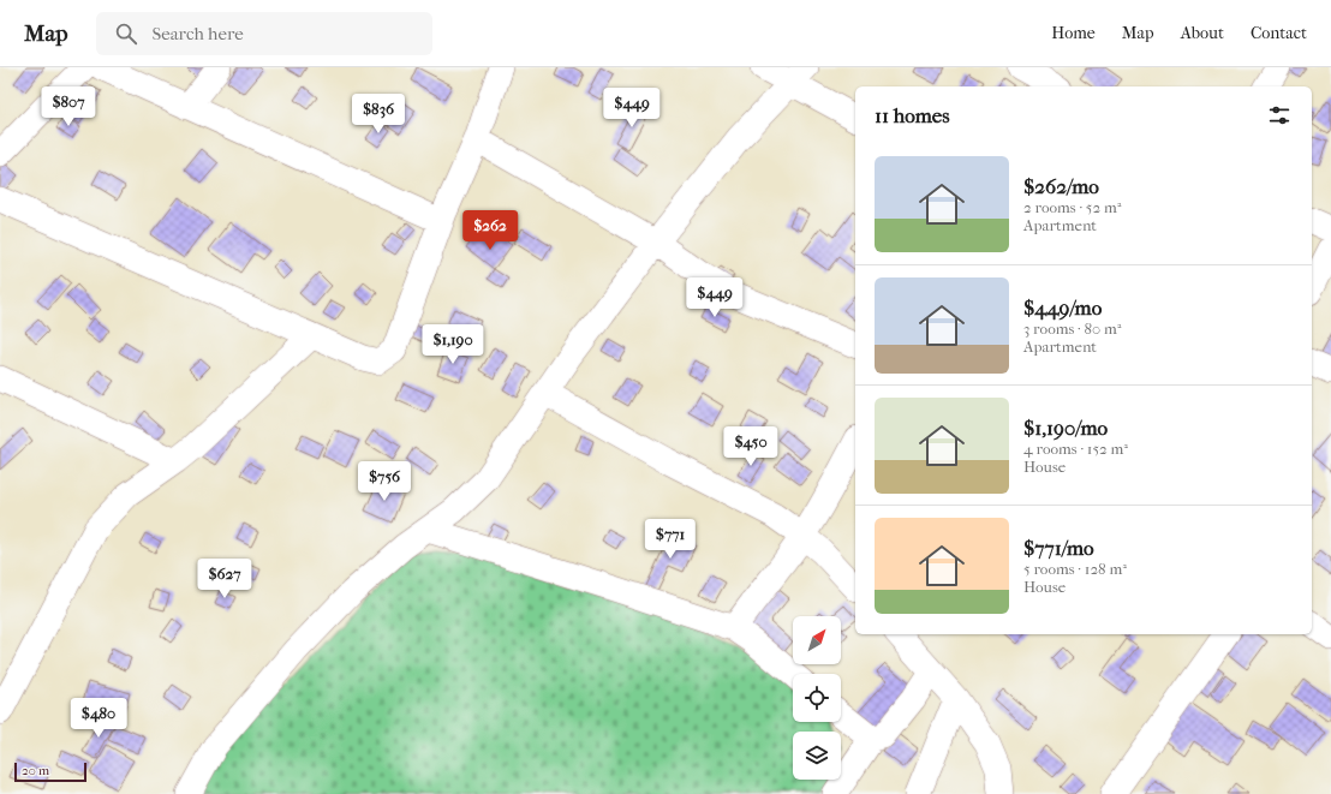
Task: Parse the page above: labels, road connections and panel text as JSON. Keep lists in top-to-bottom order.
{
  "scale_bar": "20 m",
  "north": "top right",
  "page": {
    "header": "Map",
    "search": "Search here",
    "nav": [
      "Home",
      "Map",
      "About",
      "Contact"
    ],
    "price": [
      "$807",
      "$449",
      "$836",
      "$262",
      "$449",
      "$1,190",
      "$450",
      "$756",
      "$771",
      "$627",
      "$480"
    ],
    "heading": "11 homes",
    "list": [
      {
        "name": "$262/mo",
        "note": "2 rooms · 52 m² · Apartment"
      },
      {
        "name": "$449/mo",
        "note": "3 rooms · 80 m² · Apartment"
      },
      {
        "name": "$1,190/mo",
        "note": "4 rooms · 152 m² · House"
      },
      {
        "name": "$771/mo",
        "note": "5 rooms · 128 m² · House"
      }
    ],
    "scale": "20 m"
  }
}
